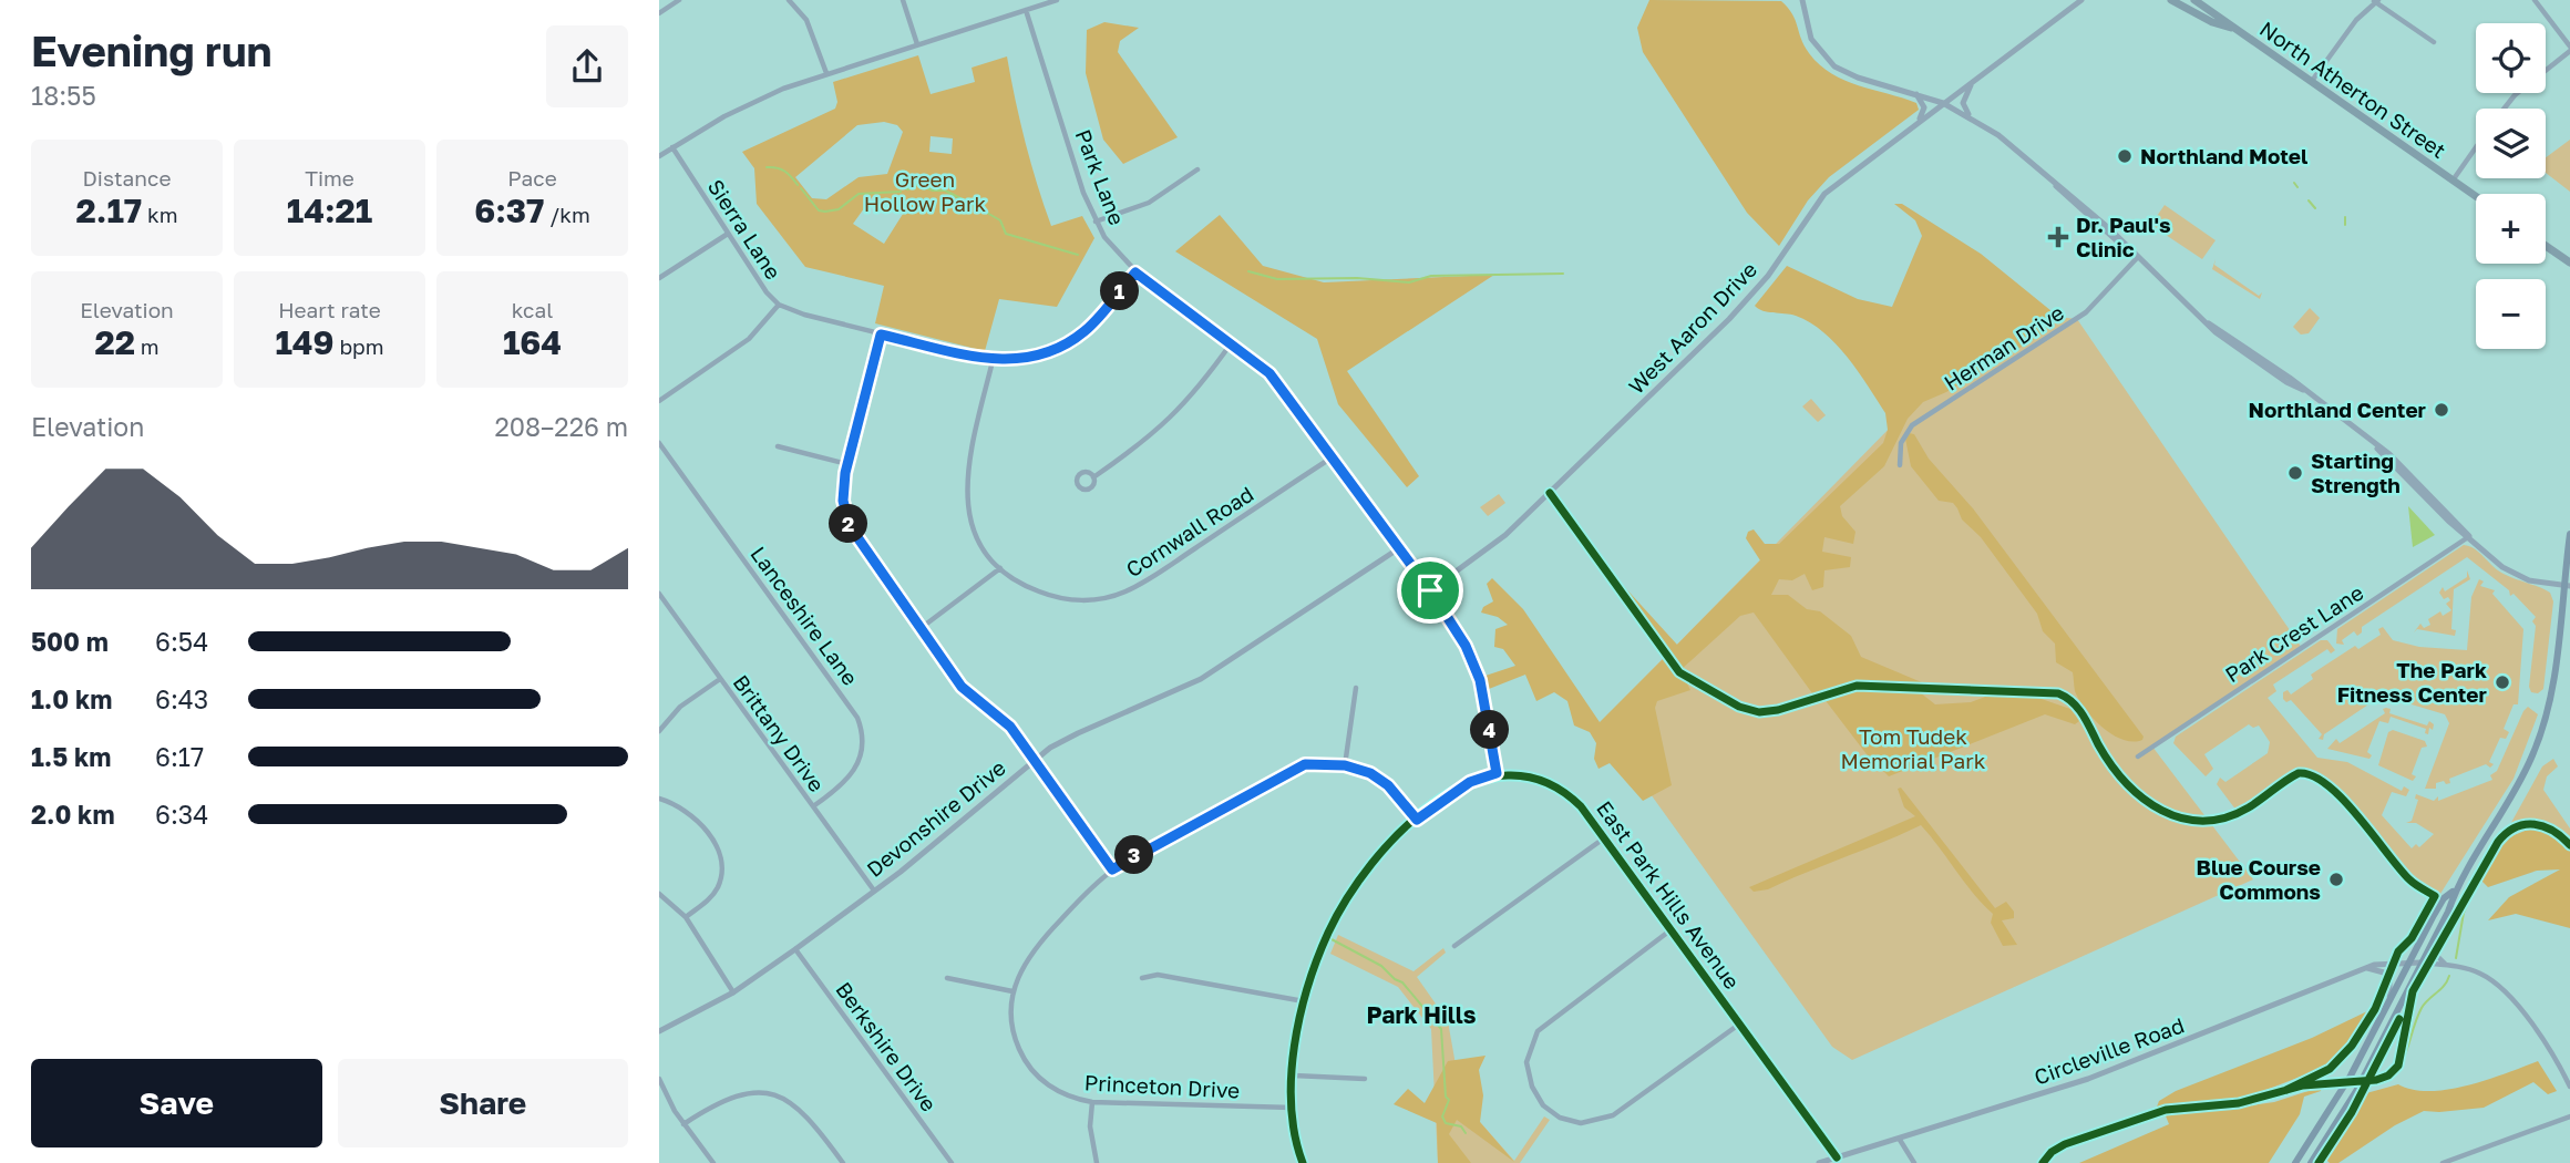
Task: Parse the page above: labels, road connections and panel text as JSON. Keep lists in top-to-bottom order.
{
  "streets": {
    "main road": ["North Atherton Street"],
    "street": [
      "Park Lane",
      "Sierra Lane",
      "West Aaron Drive",
      "Herman Drive",
      "Cornwall Road",
      "Lanceshire Lane",
      "Park Crest Lane",
      "Brittany Drive",
      "Devonshire Drive",
      "East Park Hills Avenue",
      "Berkshire Drive",
      "Circleville Road",
      "Princeton Drive"
    ]
  },
  "crossings": [
    ["Park Lane", "Sierra Lane"],
    ["Park Lane", "West Aaron Drive"],
    ["Park Lane", "Cornwall Road"],
    ["Park Lane", "Devonshire Drive"],
    ["Park Lane", "East Park Hills Avenue"],
    ["Sierra Lane", "Cornwall Road"],
    ["Lanceshire Lane", "Brittany Drive"],
    ["Brittany Drive", "Devonshire Drive"],
    ["Devonshire Drive", "Berkshire Drive"],
    ["East Park Hills Avenue", "Circleville Road"],
    ["East Park Hills Avenue", "Princeton Drive"]
  ],
  "districts": ["Park Hills"],
  "parks": ["Green Hollow Park", "Tom Tudek Memorial Park"],
  "places": {
    "other": [
      "Northland Motel",
      "Northland Center",
      "Starting Strength",
      "The Park Fitness Center",
      "Blue Course Commons"
    ],
    "health": ["Dr. Paul's Clinic"]
  },
  "page": {
    "heading": ["Evening run", "18:55"],
    "map_buttons": ["+", "−"],
    "stats": [
      ["Distance", "2.17 km"],
      ["Time", "14:21"],
      ["Pace", "6:37 /km"],
      ["Elevation", "22 m"],
      ["Heart rate", "149 bpm"],
      ["kcal", "164"]
    ],
    "pins": [
      "1",
      "2",
      "4",
      "3"
    ],
    "chart": ["Elevation", "208–226 m"],
    "list": [
      {
        "name": "500 m",
        "note": "6:54"
      },
      {
        "name": "1.0 km",
        "note": "6:43"
      },
      {
        "name": "1.5 km",
        "note": "6:17"
      },
      {
        "name": "2.0 km",
        "note": "6:34"
      }
    ],
    "buttons": ["Save", "Share"]
  }
}
